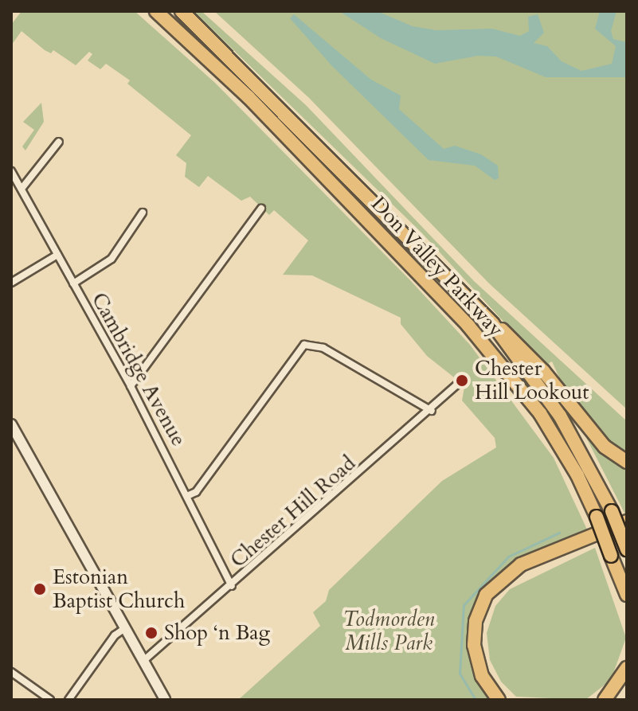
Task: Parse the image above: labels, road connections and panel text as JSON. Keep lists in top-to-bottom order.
{
  "streets": {
    "highway": ["Don Valley Parkway"],
    "street": ["Cambridge Avenue", "Chester Hill Road"]
  },
  "crossings": [
    ["Cambridge Avenue", "Chester Hill Road"]
  ],
  "parks": ["Todmorden Mills Park"],
  "places": ["Chester Hill Lookout", "Estonian Baptist Church", "Shop ‘n Bag"]
}
